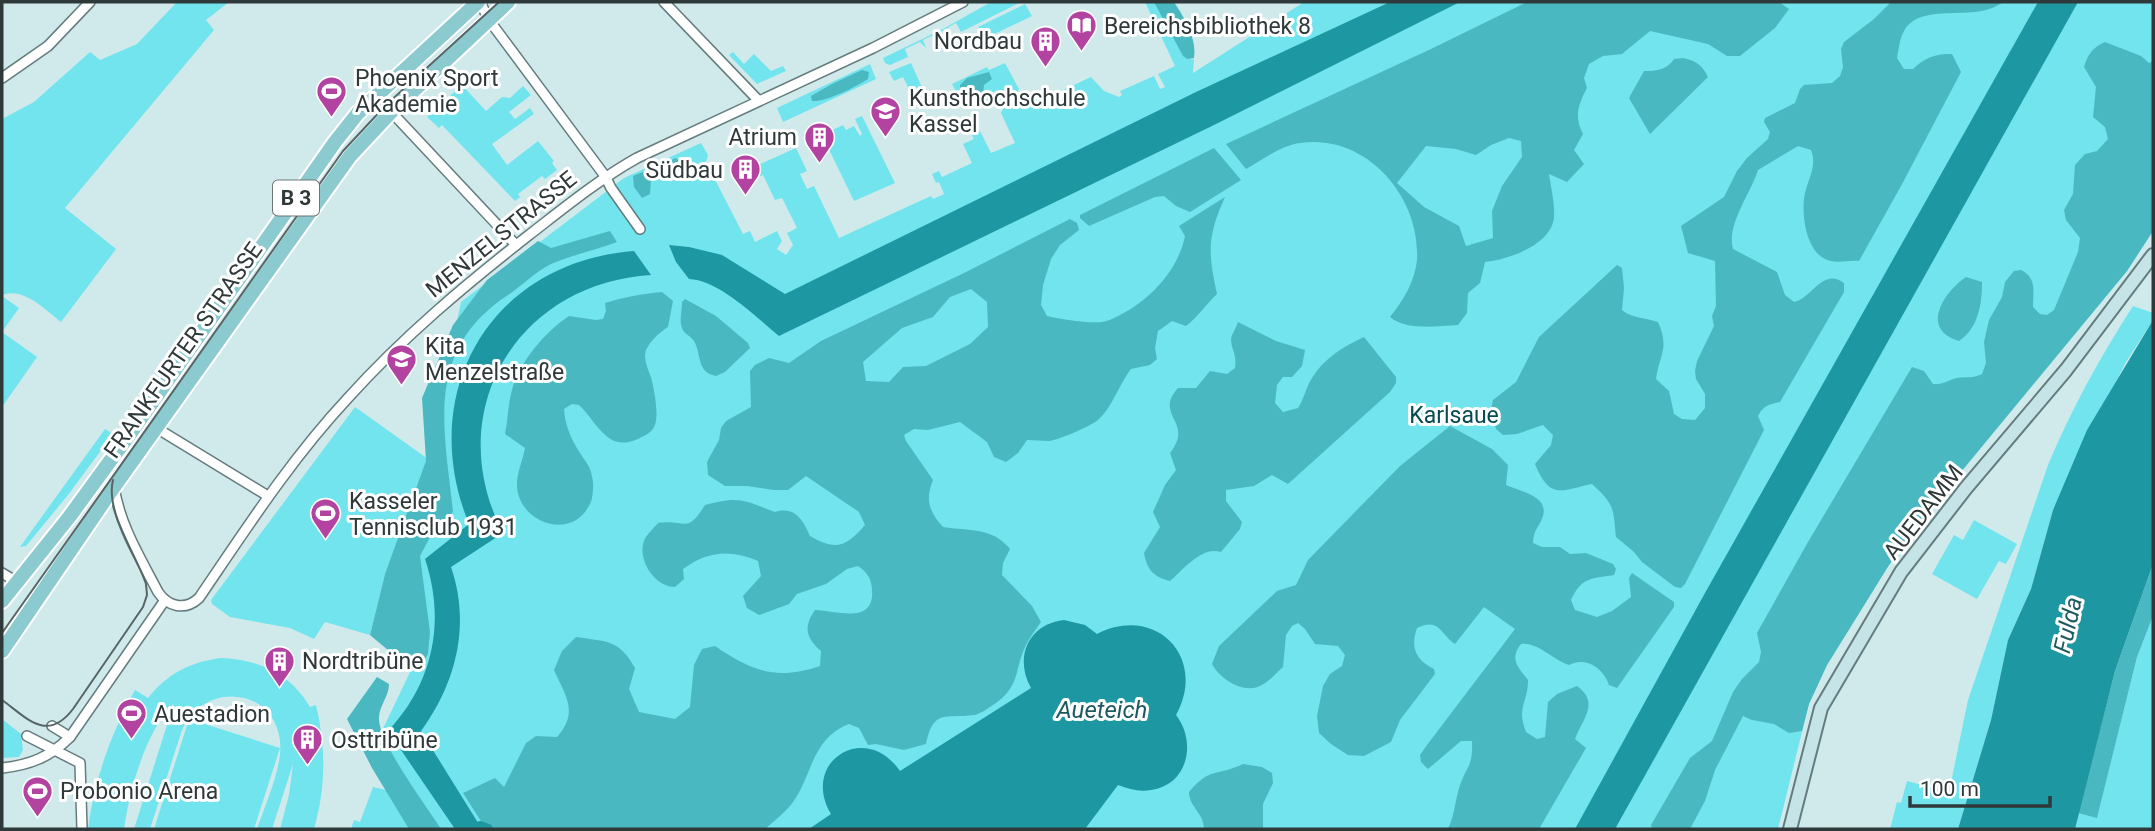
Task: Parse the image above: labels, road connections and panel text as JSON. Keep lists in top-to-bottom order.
{
  "streets": {
    "main road": ["B 3", "FRANKFURTER STRASSE"],
    "street": ["MENZELSTRASSE", "AUEDAMM"]
  },
  "water": ["Fulda", "Aueteich"],
  "parks": ["Karlsaue"],
  "places": {
    "library": ["Bereichsbibliothek 8"],
    "building": [
      "Nordbau",
      "Atrium",
      "Südbau",
      "Nordtribüne",
      "Osttribüne"
    ],
    "sports": [
      "Phoenix Sport Akademie",
      "Kasseler Tennisclub 1931",
      "Auestadion",
      "Probonio Arena"
    ],
    "school or university": ["Kunsthochschule Kassel", "Kita Menzelstraße"]
  },
  "scale_bar": "100 m"
}
